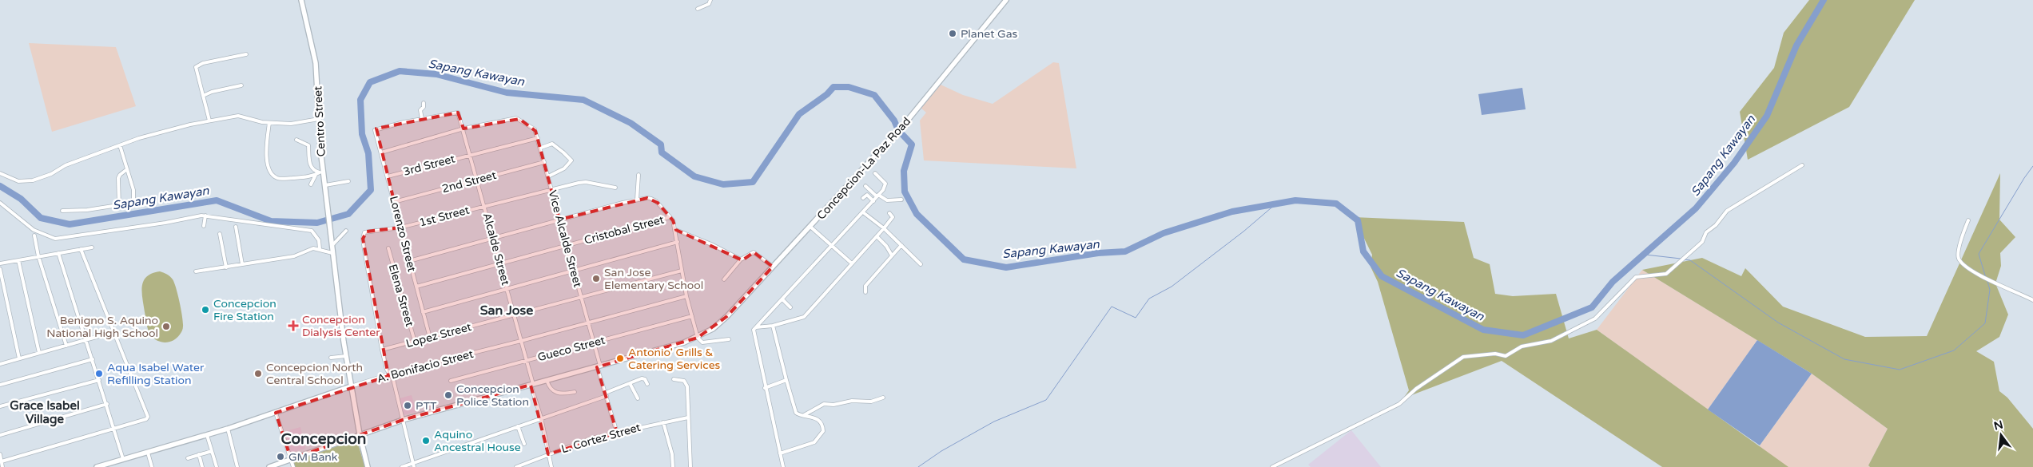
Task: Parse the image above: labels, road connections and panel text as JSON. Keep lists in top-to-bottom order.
{
  "streets": {
    "main road": ["Centro Street", "Concepcion-La Paz Road", "A. Bonifacio Street"],
    "street": [
      "3rd Street",
      "2nd Street",
      "1st Street",
      "Cristobal Street",
      "Lorenzo Street",
      "Vice Alcalde Street",
      "Alcalde Street",
      "Elena Street",
      "Lopez Street",
      "Gueco Street",
      "L. Cortez Street"
    ]
  },
  "crossings": [
    ["Centro Street", "Concepcion-La Paz Road"],
    ["Centro Street", "A. Bonifacio Street"],
    ["3rd Street", "Lorenzo Street"],
    ["3rd Street", "Vice Alcalde Street"],
    ["3rd Street", "Alcalde Street"],
    ["Concepcion-La Paz Road", "Vice Alcalde Street"],
    ["Concepcion-La Paz Road", "Alcalde Street"],
    ["2nd Street", "Lorenzo Street"],
    ["2nd Street", "Vice Alcalde Street"],
    ["2nd Street", "Alcalde Street"],
    ["1st Street", "Lorenzo Street"],
    ["1st Street", "Vice Alcalde Street"],
    ["1st Street", "Alcalde Street"],
    ["1st Street", "Lopez Street"],
    ["Cristobal Street", "Lorenzo Street"],
    ["Cristobal Street", "Vice Alcalde Street"],
    ["Cristobal Street", "Alcalde Street"],
    ["Cristobal Street", "Elena Street"],
    ["Lorenzo Street", "Alcalde Street"],
    ["Lorenzo Street", "Elena Street"],
    ["Lorenzo Street", "Lopez Street"],
    ["Vice Alcalde Street", "Alcalde Street"],
    ["Vice Alcalde Street", "Elena Street"],
    ["Vice Alcalde Street", "Lopez Street"],
    ["Vice Alcalde Street", "Gueco Street"],
    ["Vice Alcalde Street", "A. Bonifacio Street"],
    ["Vice Alcalde Street", "L. Cortez Street"],
    ["Alcalde Street", "Elena Street"],
    ["Alcalde Street", "Lopez Street"],
    ["Alcalde Street", "Gueco Street"],
    ["Alcalde Street", "A. Bonifacio Street"],
    ["Alcalde Street", "L. Cortez Street"],
    ["Elena Street", "Lopez Street"]
  ],
  "districts": ["San Jose", "Grace Isabel Village", "Concepcion"],
  "water": ["Sapang Kawayan"],
  "places": {
    "other": [
      "Planet Gas",
      "San Jose Elementary School",
      "Concepcion Fire Station",
      "Benigno S. Aquino National High School",
      "Antonio' Grills & Catering Services",
      "Aqua Isabel Water Refilling Station",
      "Concepcion North Central School",
      "Concepcion Police Station",
      "PTT",
      "Aquino Ancestral House",
      "GM Bank"
    ],
    "health": ["Concepcion Dialysis Center"]
  },
  "north": "top"
}
